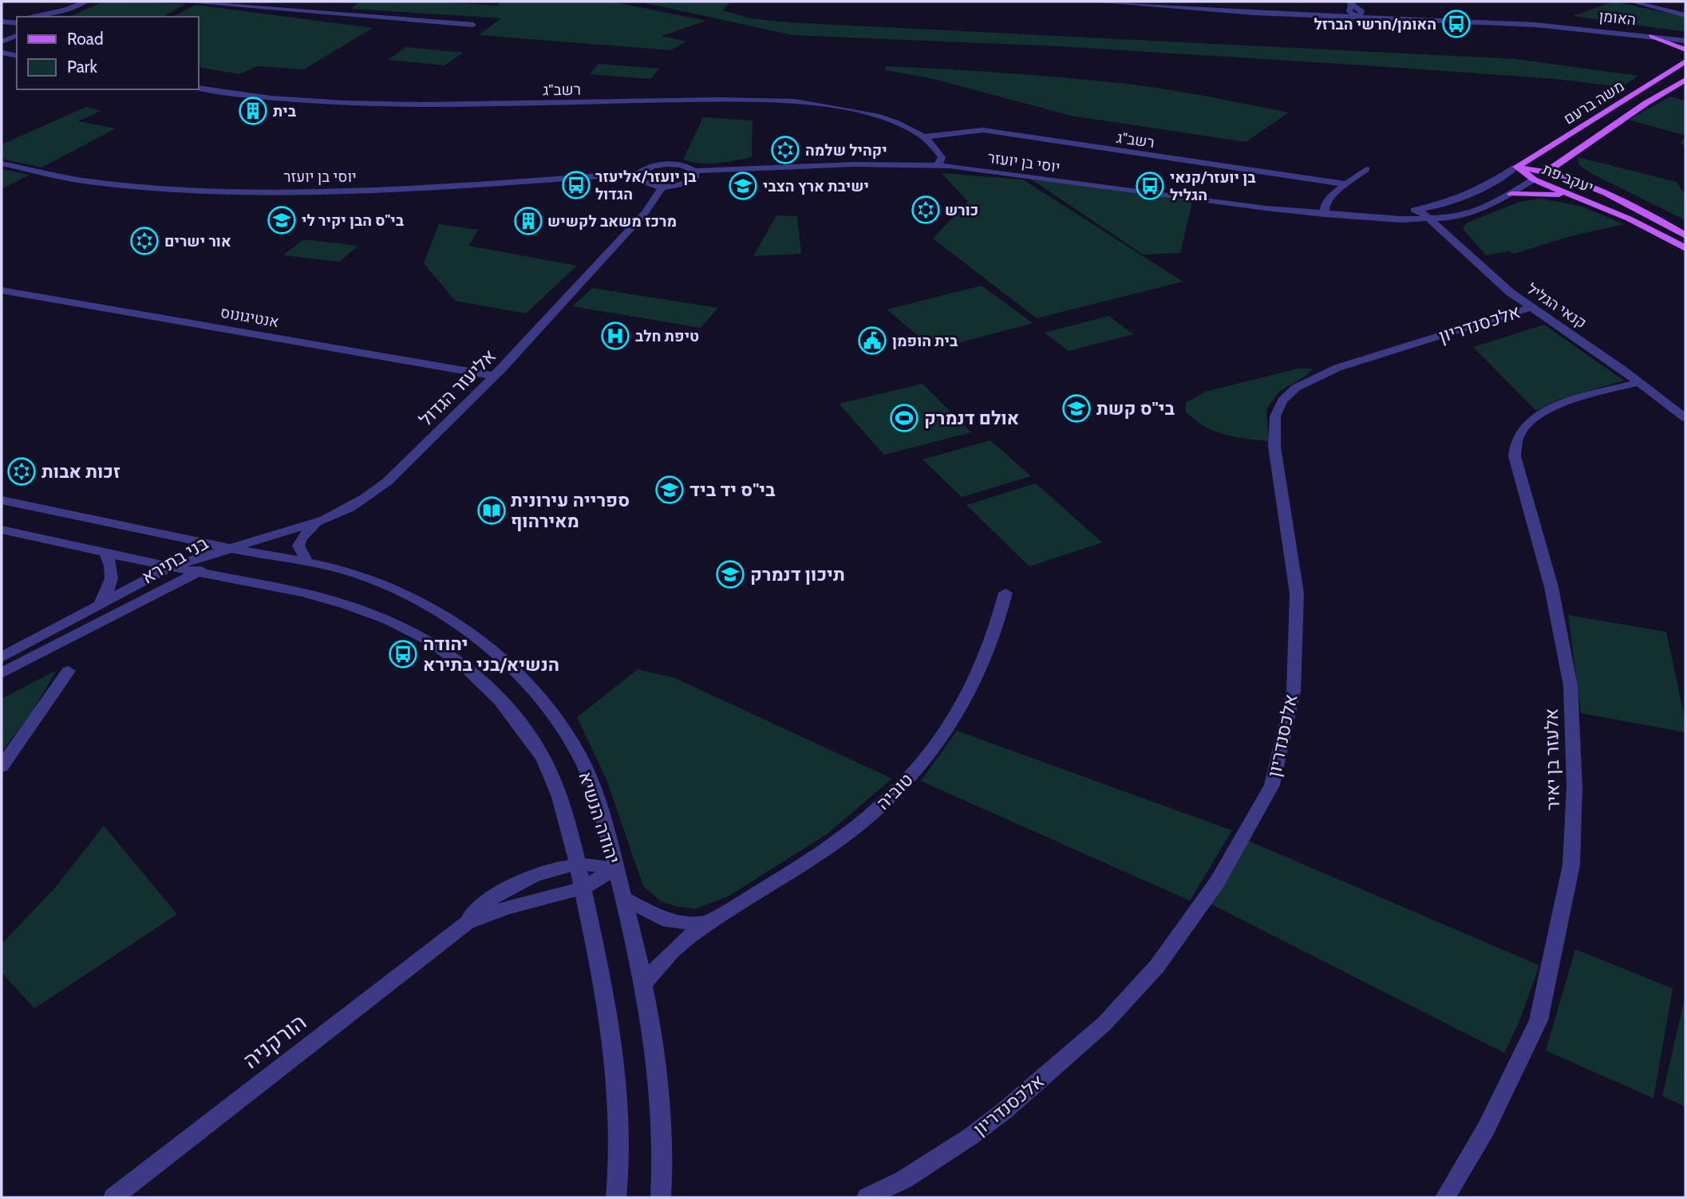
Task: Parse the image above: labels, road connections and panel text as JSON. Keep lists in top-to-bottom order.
{
  "streets": {
    "main road": ["משה ברעם", "יעקב פת"],
    "street": [
      "האומן",
      "רשב\"ג",
      "יוסי בן יועזר",
      "קנאי הגליל",
      "אנטיגונוס",
      "אלכסנדריון",
      "אליעזר הגדול",
      "בני בתירא",
      "אלעזר בן יאיר",
      "טוביה",
      "יהודה הנשיא",
      "הורקניה"
    ]
  },
  "crossings": [
    ["רשב\"ג", "יוסי בן יועזר"],
    ["משה ברעם", "יוסי בן יועזר"],
    ["משה ברעם", "יעקב פת"],
    ["יוסי בן יועזר", "יעקב פת"],
    ["יוסי בן יועזר", "קנאי הגליל"],
    ["קנאי הגליל", "אלכסנדריון"],
    ["קנאי הגליל", "אלעזר בן יאיר"],
    ["אנטיגונוס", "אליעזר הגדול"],
    ["אליעזר הגדול", "בני בתירא"],
    ["אליעזר הגדול", "יהודה הנשיא"],
    ["בני בתירא", "יהודה הנשיא"],
    ["טוביה", "יהודה הנשיא"],
    ["יהודה הנשיא", "הורקניה"]
  ],
  "places": {
    "bus stop": [
      "האומן/חרשי הברזל",
      "בן יועזר/אליעזר הגדול",
      "בן יועזר/קנאי הגליל",
      "יהודה הנשיא/בני בתירא"
    ],
    "building": ["בית", "מרכז משאב לקשיש"],
    "synagogue": [
      "יקהיל שלמה",
      "כורש",
      "אור ישרים",
      "זכות אבות"
    ],
    "school or university": [
      "ישיבת ארץ הצבי",
      "בי\"ס הבן יקיר לי",
      "בי\"ס קשת",
      "בי\"ס יד ביד",
      "תיכון דנמרק"
    ],
    "hospital": ["טיפת חלב"],
    "public building": ["בית הופמן"],
    "sports": ["אולם דנמרק"],
    "library": ["ספרייה עירונית מאירהוף"]
  },
  "legend": ["Road", "Park"]
}
